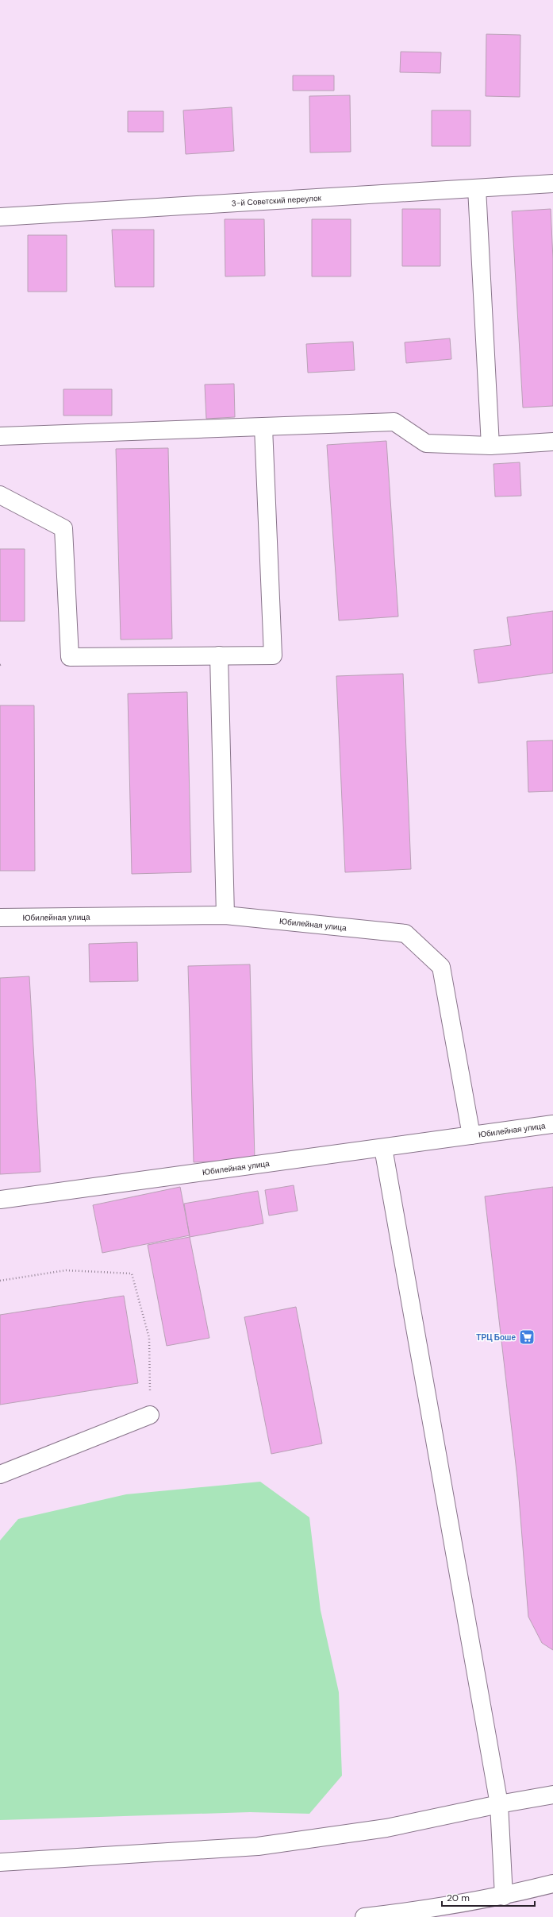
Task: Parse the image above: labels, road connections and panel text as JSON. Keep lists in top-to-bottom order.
{
  "streets": {
    "street": ["3-й Советский переулок", "Юбилейная улица"]
  },
  "places": {
    "supermarket": ["ТРЦ Боше"]
  },
  "scale_bar": "20 m"
}
